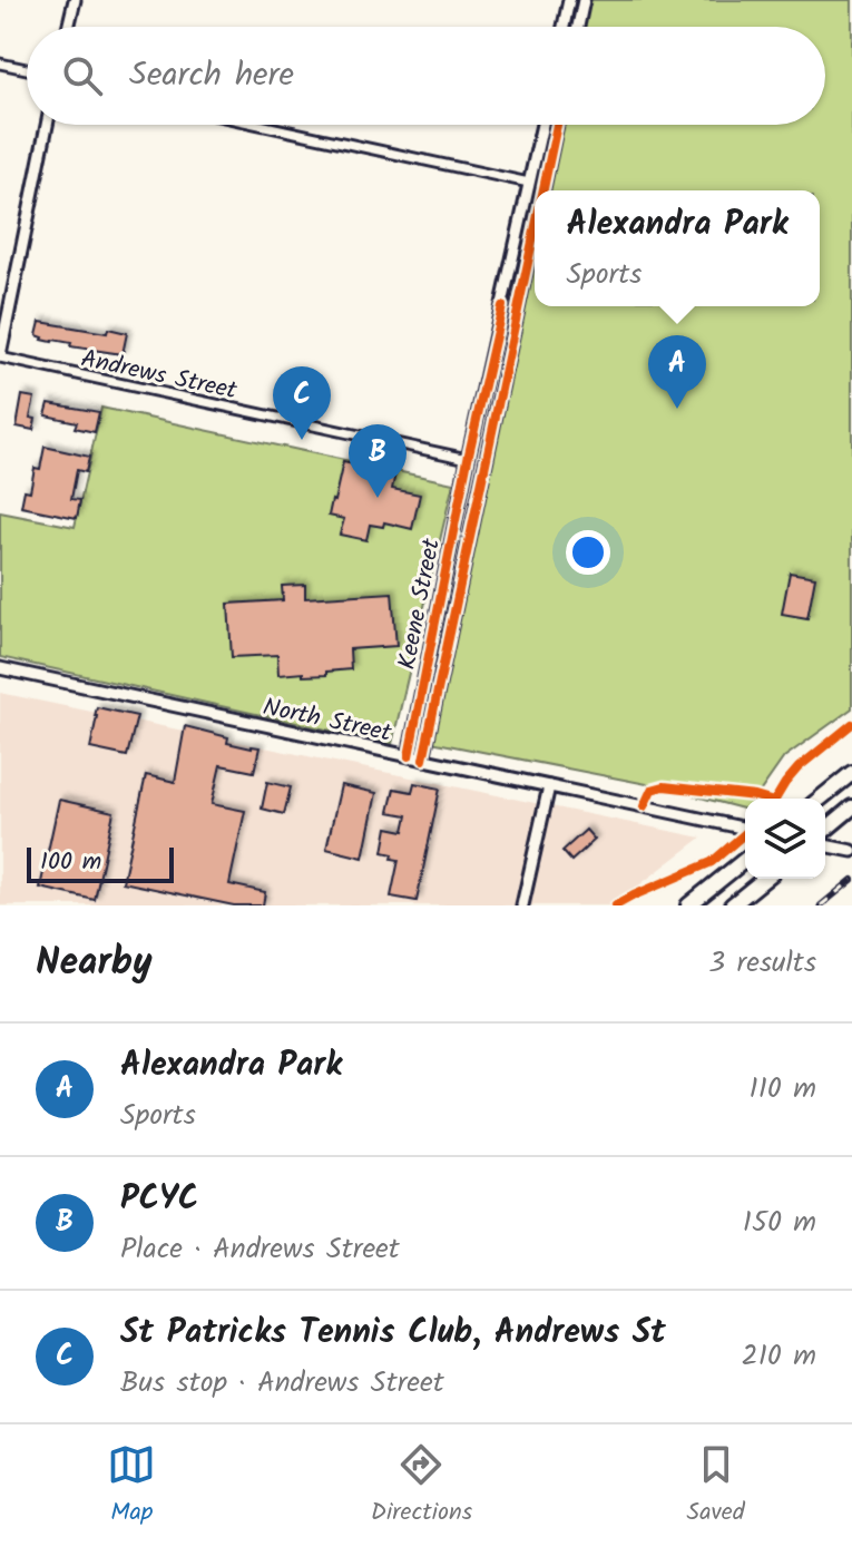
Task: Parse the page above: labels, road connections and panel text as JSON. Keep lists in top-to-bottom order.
{
  "streets": {
    "street": ["Andrews Street", "Keene Street", "North Street"]
  },
  "crossings": [
    ["Andrews Street", "Keene Street"],
    ["Keene Street", "North Street"]
  ],
  "scale_bar": "100 m",
  "page": {
    "search": "Search here",
    "popup": ["Alexandra Park", "Sports"],
    "pins": ["A", "C", "B"],
    "scale": "100 m",
    "heading": ["Nearby", "3 results"],
    "list": [
      {
        "mark": "A",
        "name": "Alexandra Park",
        "note": "Sports",
        "value": "110 m"
      },
      {
        "mark": "B",
        "name": "PCYC",
        "note": "Place · Andrews Street",
        "value": "150 m"
      },
      {
        "mark": "C",
        "name": "St Patricks Tennis Club, Andrews St",
        "note": "Bus stop · Andrews Street",
        "value": "210 m"
      }
    ],
    "nav": ["Map", "Directions", "Saved"]
  }
}
